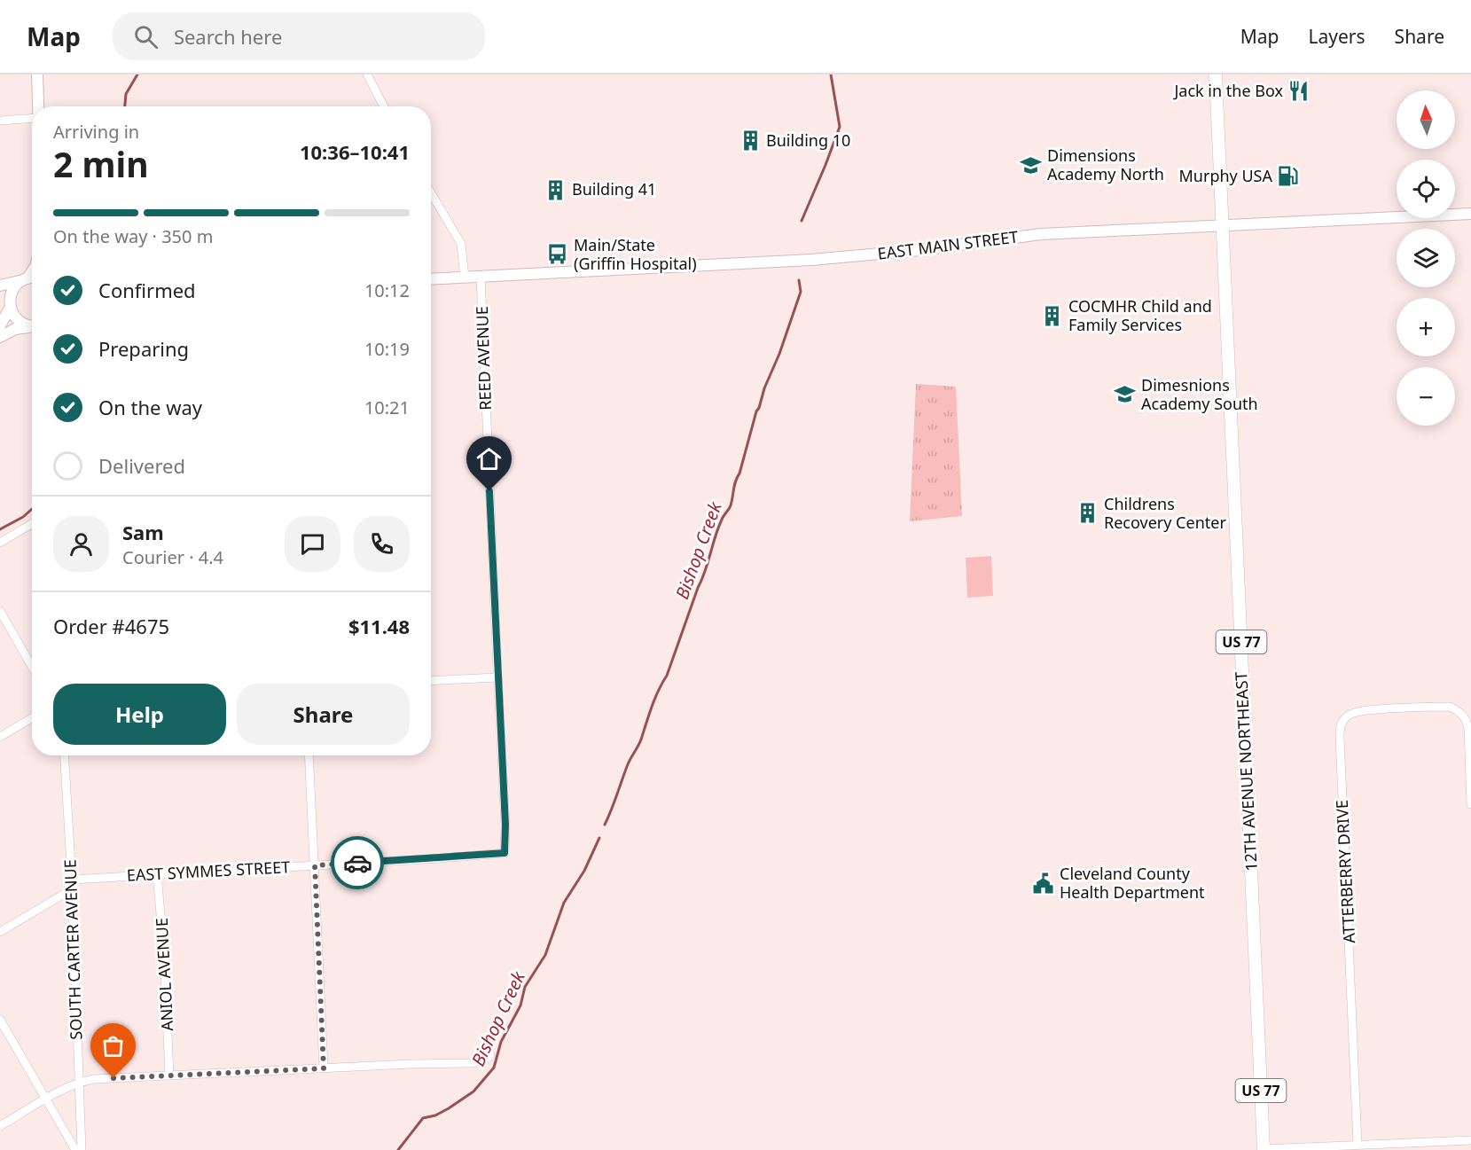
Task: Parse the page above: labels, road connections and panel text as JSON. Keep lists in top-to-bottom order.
{
  "streets": {
    "main road": ["US 77", "12TH AVENUE NORTHEAST"],
    "street": [
      "EAST MAIN STREET",
      "REED AVENUE",
      "EAST SYMMES STREET",
      "ATTERBERRY DRIVE",
      "SOUTH CARTER AVENUE",
      "ANIOL AVENUE"
    ]
  },
  "crossings": [
    ["EAST MAIN STREET", "REED AVENUE"],
    ["EAST MAIN STREET", "12TH AVENUE NORTHEAST"],
    ["REED AVENUE", "EAST SYMMES STREET"],
    ["EAST SYMMES STREET", "SOUTH CARTER AVENUE"],
    ["EAST SYMMES STREET", "ANIOL AVENUE"]
  ],
  "water": ["Bishop Creek"],
  "places": {
    "restaurant": ["Jack in the Box"],
    "building": [
      "Building 10",
      "Building 41",
      "COCMHR Child and Family Services",
      "Childrens Recovery Center"
    ],
    "school or university": ["Dimensions Academy North", "Dimesnions Academy South"],
    "fuel station": ["Murphy USA"],
    "bus stop": ["Main/State (Griffin Hospital)"],
    "public building": ["Cleveland County Health Department"]
  },
  "north": "top",
  "page": {
    "header": "Map",
    "search": "Search here",
    "nav": ["Map", "Layers", "Share"],
    "map_buttons": ["+", "−"],
    "heading": ["2 min", "Arriving in", "10:36–10:41"],
    "panel": [
      "Sam",
      "Courier · 4.4",
      "Order #4675",
      "$11.48"
    ],
    "bar": "On the way · 350 m",
    "list": [
      ["Confirmed", "10:12"],
      ["Preparing", "10:19"],
      ["On the way", "10:21"],
      "Delivered"
    ],
    "buttons": ["Help", "Share"]
  }
}
